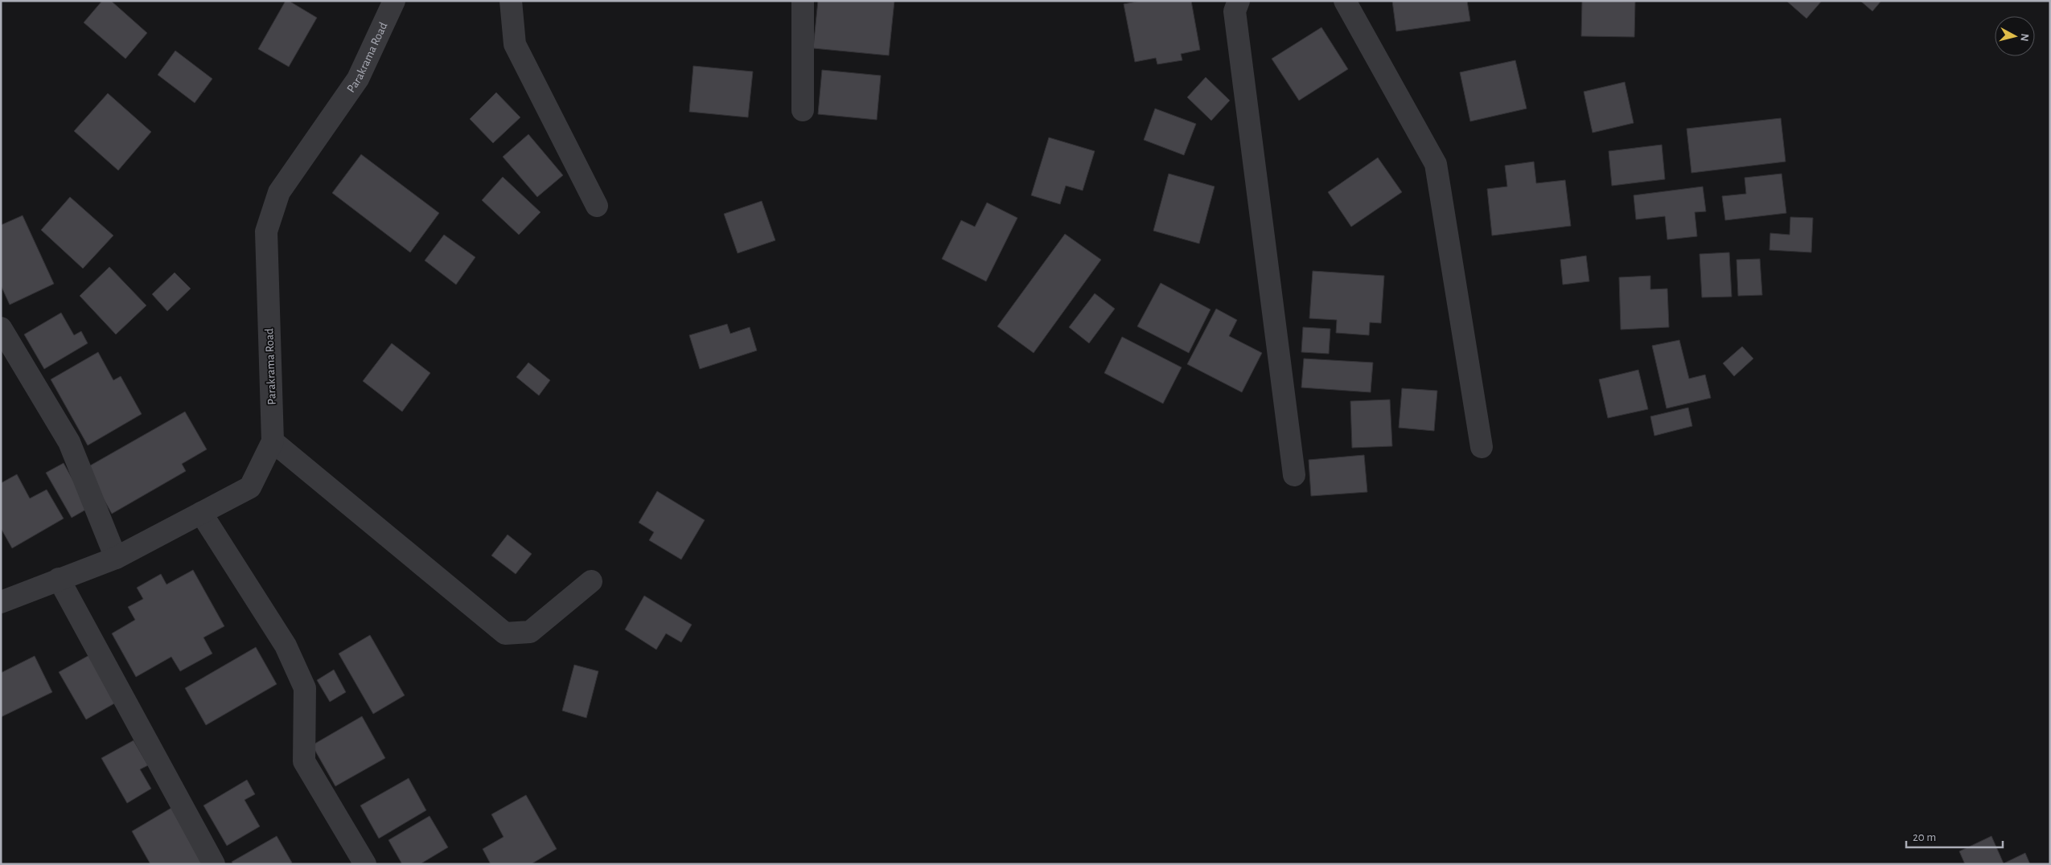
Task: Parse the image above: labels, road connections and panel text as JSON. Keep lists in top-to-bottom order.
{
  "streets": {
    "street": ["Parakrama Road"]
  },
  "scale_bar": "20 m",
  "north": "right"
}
